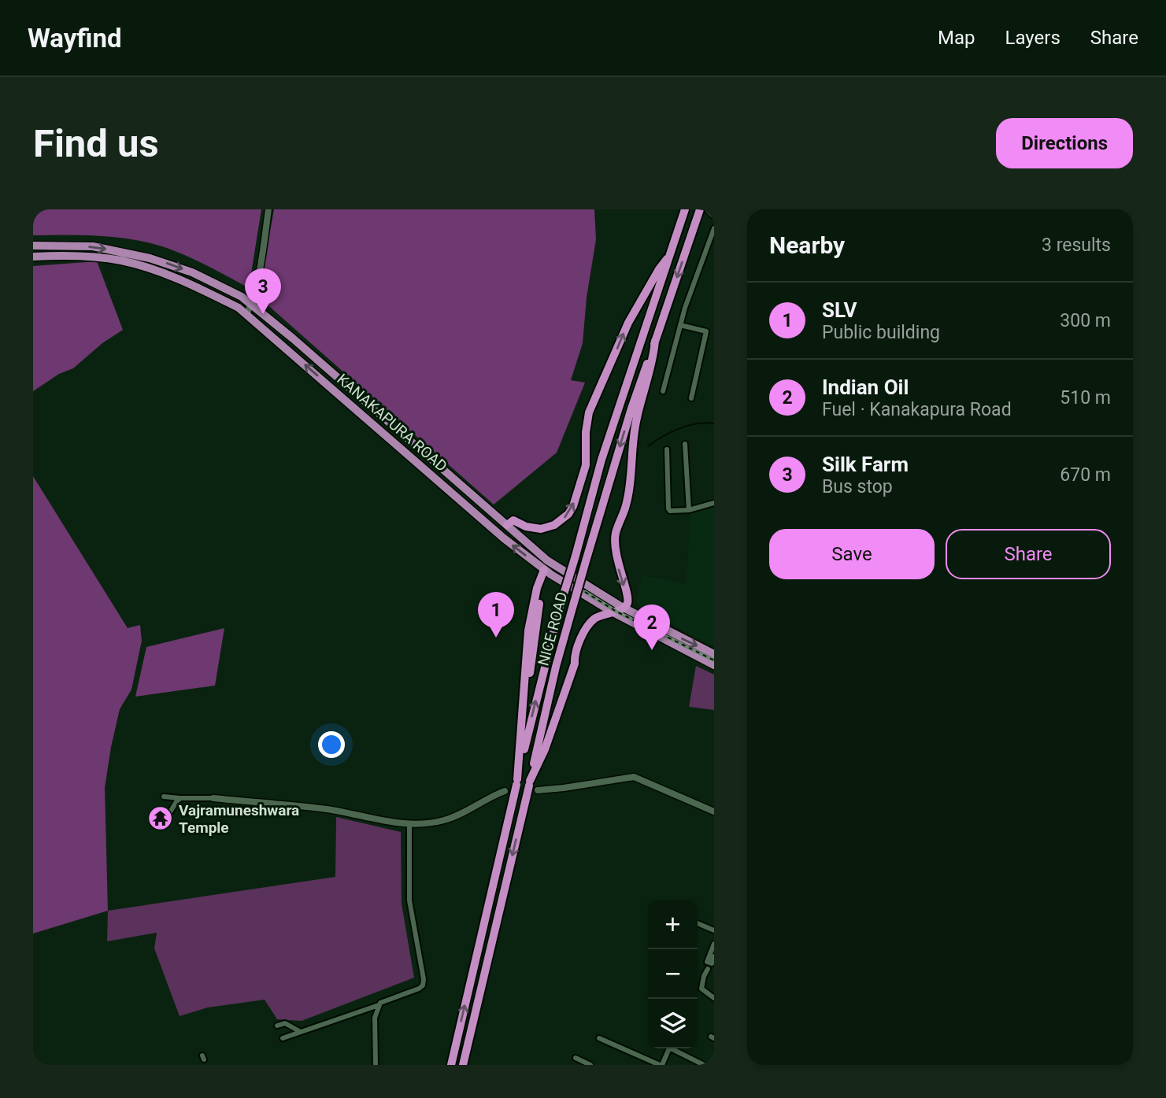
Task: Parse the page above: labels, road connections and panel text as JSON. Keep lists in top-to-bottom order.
{
  "streets": {
    "highway": ["KANAKAPURA ROAD", "NICE ROAD"]
  },
  "places": {
    "temple": ["Vajramuneshwara Temple"]
  },
  "page": {
    "header": "Wayfind",
    "nav": ["Map", "Layers", "Share"],
    "buttons": [
      "Directions",
      ["Save", "Share"]
    ],
    "title": "Find us",
    "heading": ["Nearby", "3 results"],
    "pins": ["3", "1", "2"],
    "list": [
      {
        "mark": "1",
        "name": "SLV",
        "note": "Public building",
        "value": "300 m"
      },
      {
        "mark": "2",
        "name": "Indian Oil",
        "note": "Fuel · Kanakapura Road",
        "value": "510 m"
      },
      {
        "mark": "3",
        "name": "Silk Farm",
        "note": "Bus stop",
        "value": "670 m"
      }
    ],
    "map_buttons": ["+", "−"]
  }
}
